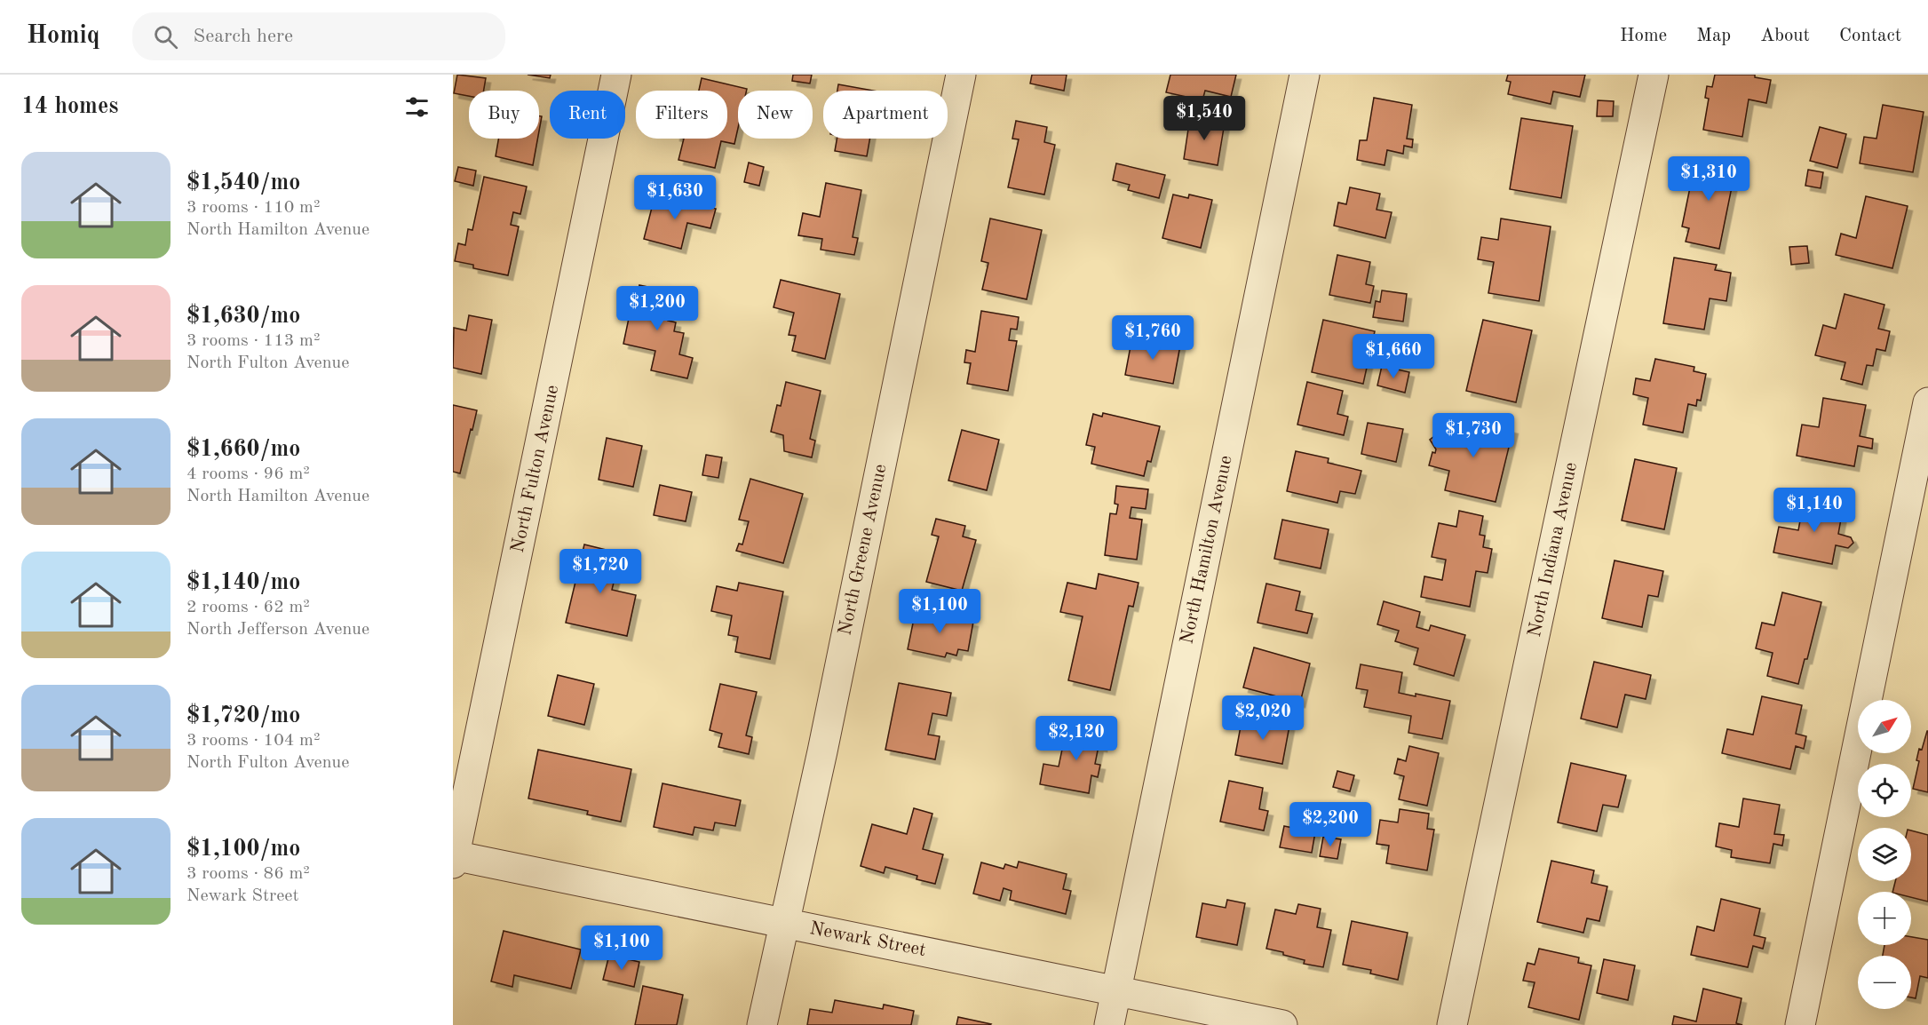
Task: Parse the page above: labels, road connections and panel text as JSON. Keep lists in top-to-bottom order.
{
  "streets": {
    "street": [
      "North Fulton Avenue",
      "North Greene Avenue",
      "North Hamilton Avenue",
      "North Indiana Avenue",
      "Newark Street"
    ]
  },
  "crossings": [
    ["North Fulton Avenue", "Newark Street"],
    ["North Greene Avenue", "Newark Street"],
    ["North Hamilton Avenue", "Newark Street"]
  ],
  "north": "top right",
  "page": {
    "header": "Homiq",
    "search": "Search here",
    "nav": [
      "Home",
      "Map",
      "About",
      "Contact"
    ],
    "heading": "14 homes",
    "chip": [
      "Buy",
      "Rent",
      "Filters",
      "New",
      "Apartment"
    ],
    "price": [
      "$1,540",
      "$1,310",
      "$1,630",
      "$1,200",
      "$1,760",
      "$1,660",
      "$1,730",
      "$1,140",
      "$1,720",
      "$1,100",
      "$2,020",
      "$2,120",
      "$2,200",
      "$1,100"
    ],
    "list": [
      {
        "name": "$1,540/mo",
        "note": "3 rooms · 110 m² · North Hamilton Avenue"
      },
      {
        "name": "$1,630/mo",
        "note": "3 rooms · 113 m² · North Fulton Avenue"
      },
      {
        "name": "$1,660/mo",
        "note": "4 rooms · 96 m² · North Hamilton Avenue"
      },
      {
        "name": "$1,140/mo",
        "note": "2 rooms · 62 m² · North Jefferson Avenue"
      },
      {
        "name": "$1,720/mo",
        "note": "3 rooms · 104 m² · North Fulton Avenue"
      },
      {
        "name": "$1,100/mo",
        "note": "3 rooms · 86 m² · Newark Street"
      }
    ],
    "map_buttons": ["+", "−"]
  }
}
